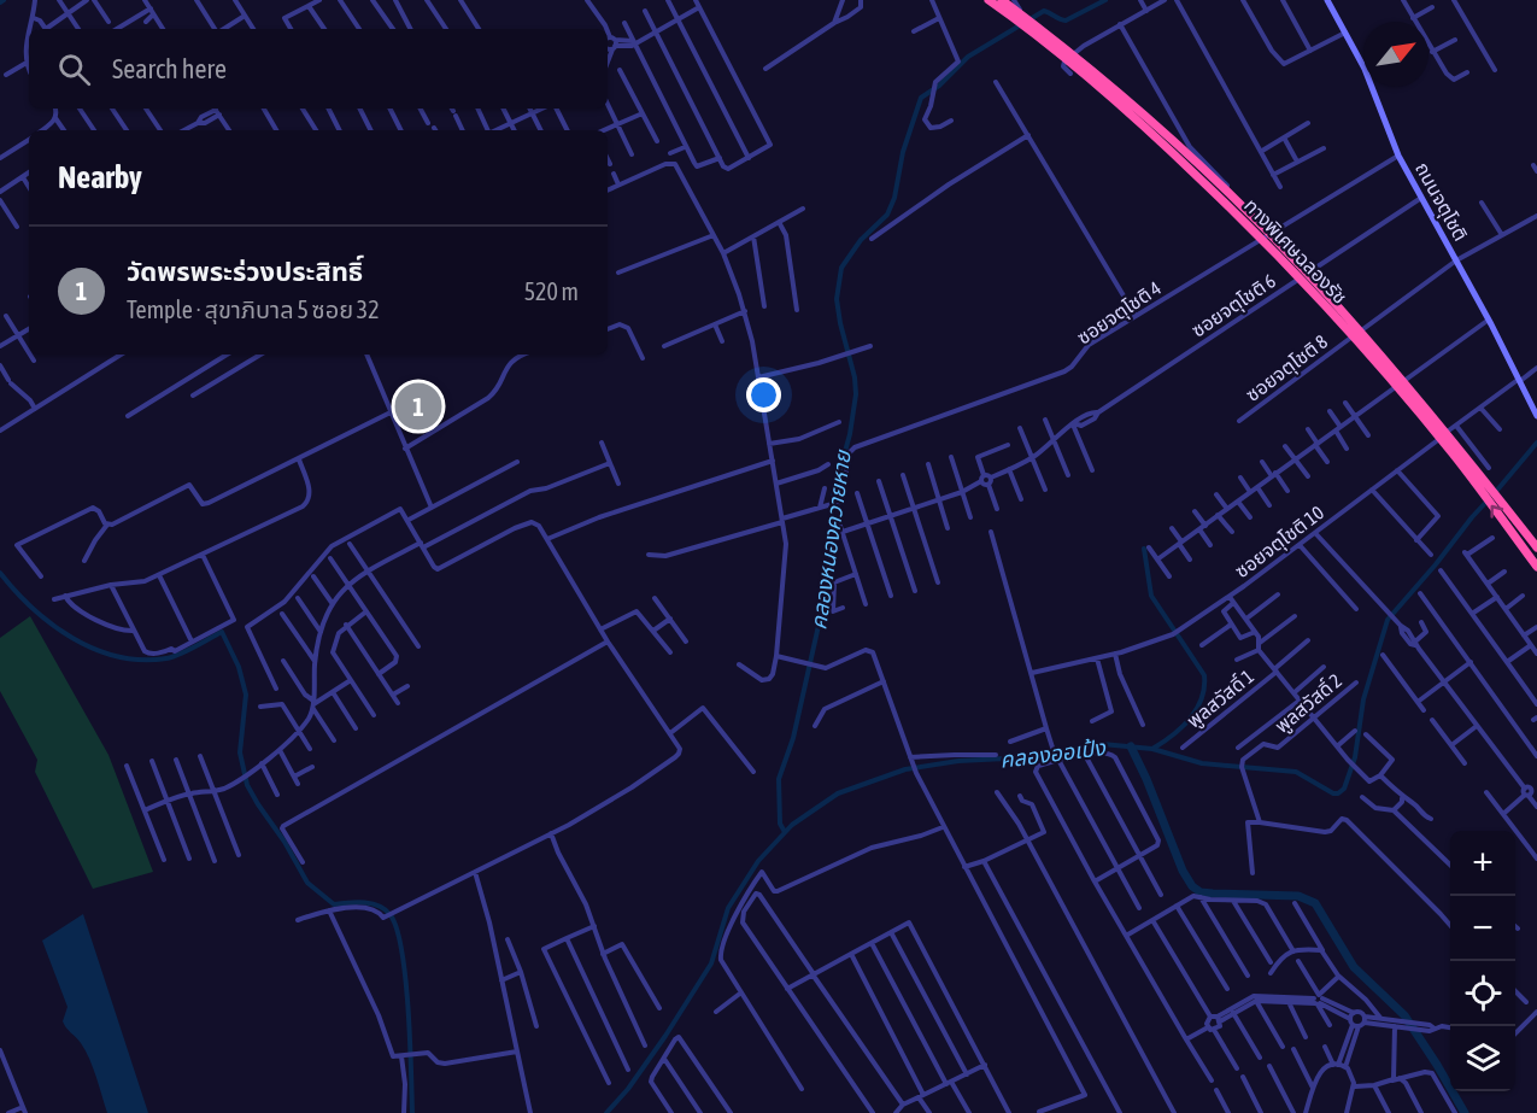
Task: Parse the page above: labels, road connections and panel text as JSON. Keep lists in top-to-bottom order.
{
  "streets": {
    "highway": ["ทางพิเศษฉลองรัช"],
    "street": [
      "ถนนจตุโชติ",
      "ซอยจตุโชติ 6",
      "ซอยจตุโชติ 4",
      "ซอยจตุโชติ 8",
      "ซอยจตุโชติ 10",
      "พูลสวัสดิ์ 1",
      "พูลสวัสดิ์ 2"
    ]
  },
  "crossings": [
    ["ถนนจตุโชติ", "ซอยจตุโชติ 6"],
    ["ถนนจตุโชติ", "ซอยจตุโชติ 4"],
    ["ถนนจตุโชติ", "ซอยจตุโชติ 8"],
    ["ถนนจตุโชติ", "ซอยจตุโชติ 10"]
  ],
  "water": ["คลองหนองควายหาย", "คลองออเป้ง"],
  "north": "top right",
  "page": {
    "search": "Search here",
    "heading": "Nearby",
    "list": [
      {
        "mark": "1",
        "name": "วัดพรพระร่วงประสิทธิ์",
        "note": "Temple · สุขาภิบาล 5 ซอย 32",
        "value": "520 m"
      }
    ],
    "pins": "1",
    "map_buttons": ["+", "−"]
  }
}
